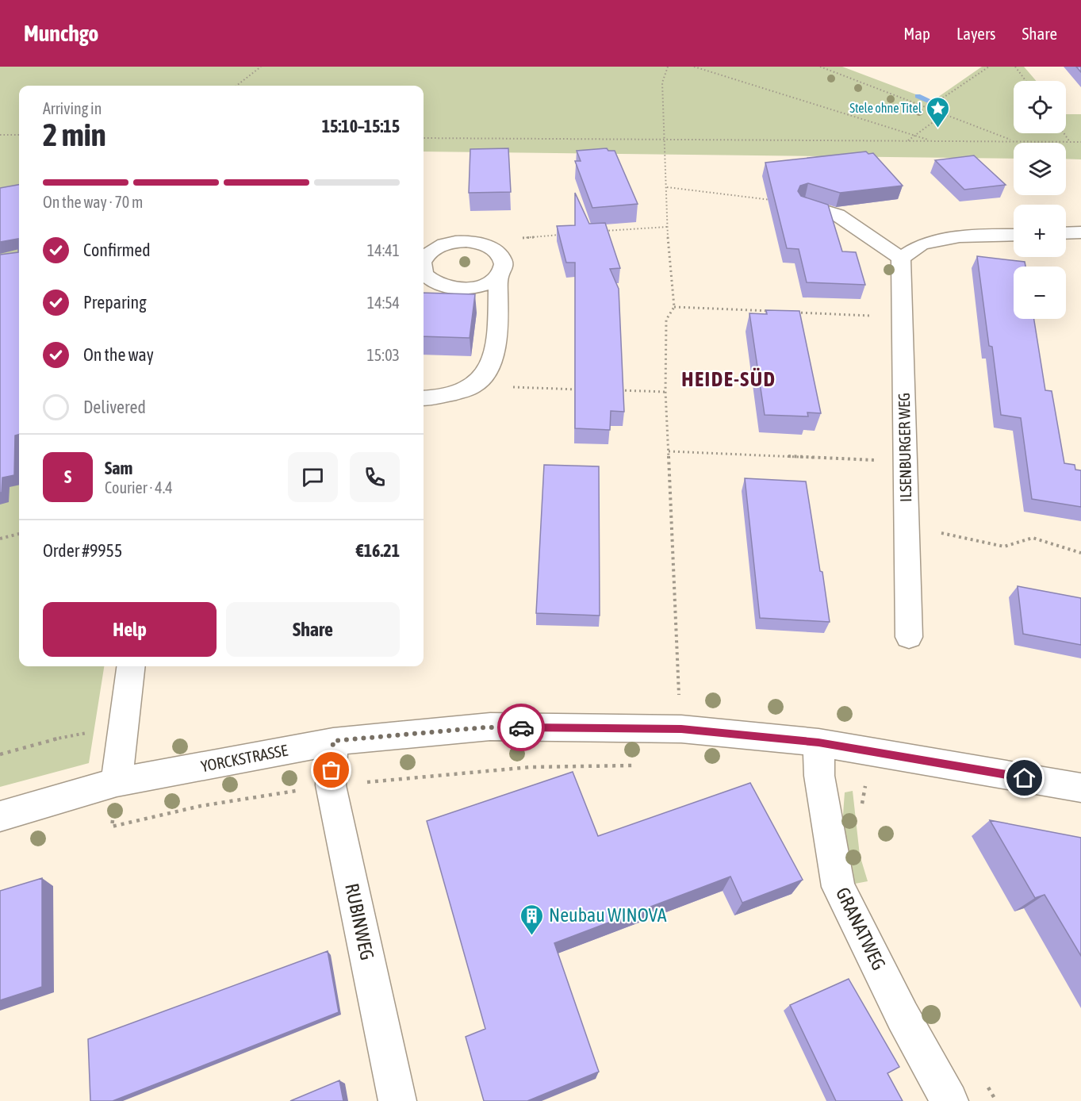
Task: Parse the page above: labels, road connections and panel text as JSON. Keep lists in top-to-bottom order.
{
  "streets": {
    "street": [
      "ILSENBURGER WEG",
      "YORCKSTRASSE",
      "RUBINWEG",
      "GRANATWEG"
    ]
  },
  "crossings": [
    ["YORCKSTRASSE", "RUBINWEG"],
    ["YORCKSTRASSE", "GRANATWEG"]
  ],
  "districts": ["HEIDE-SÜD"],
  "places": {
    "place": ["Stele ohne Titel"],
    "building": ["Neubau WINOVA"]
  },
  "page": {
    "header": "Munchgo",
    "nav": ["Map", "Layers", "Share"],
    "map_buttons": ["+", "−"],
    "heading": ["2 min", "Arriving in", "15:10–15:15"],
    "panel": [
      "Sam",
      "Courier · 4.4",
      "Order #9955",
      "€16.21"
    ],
    "bar": "On the way · 70 m",
    "list": [
      ["Confirmed", "14:41"],
      ["Preparing", "14:54"],
      ["On the way", "15:03"],
      "Delivered"
    ],
    "round": "S",
    "buttons": ["Help", "Share"]
  }
}
